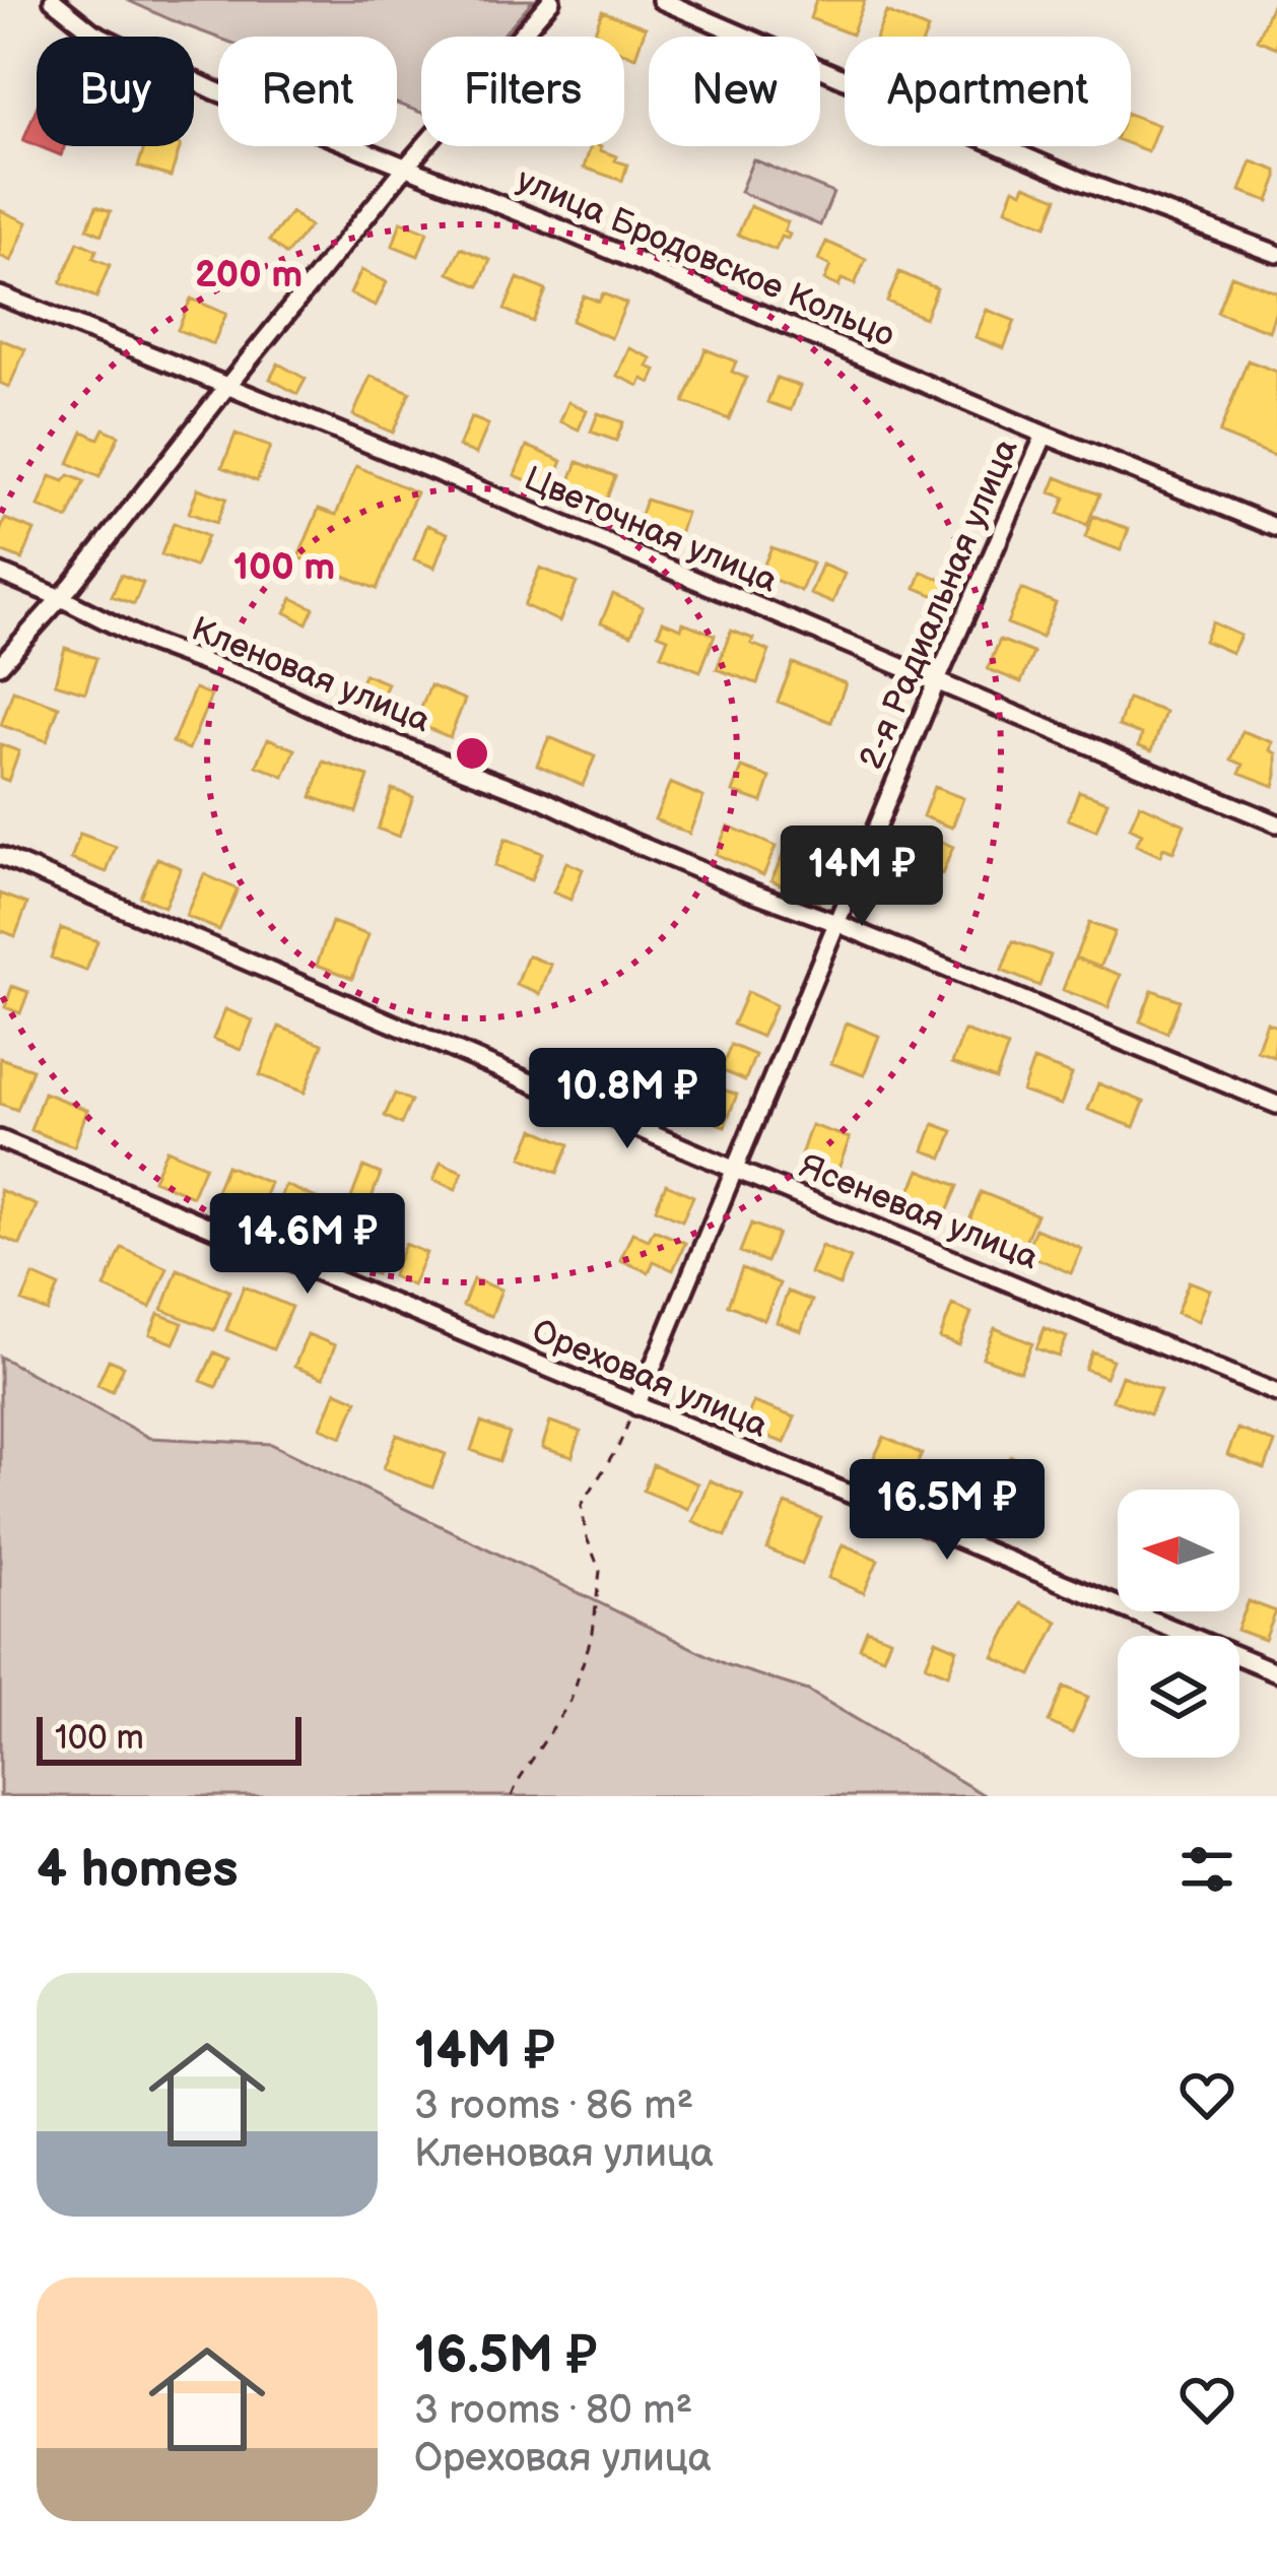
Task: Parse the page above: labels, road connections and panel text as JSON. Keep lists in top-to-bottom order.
{
  "streets": {
    "street": [
      "улица Бродовское Кольцо",
      "Цветочная улица",
      "2-я Радиальная улица",
      "Кленовая улица",
      "Ясеневая улица",
      "Ореховая улица"
    ]
  },
  "crossings": [
    ["улица Бродовское Кольцо", "2-я Радиальная улица"],
    ["Цветочная улица", "2-я Радиальная улица"],
    ["2-я Радиальная улица", "Кленовая улица"],
    ["2-я Радиальная улица", "Ясеневая улица"],
    ["2-я Радиальная улица", "Ореховая улица"]
  ],
  "scale_bar": "100 m",
  "north": "left",
  "page": {
    "chip": [
      "Buy",
      "Rent",
      "Filters",
      "New",
      "Apartment"
    ],
    "price": [
      "14M ₽",
      "10.8M ₽",
      "14.6M ₽",
      "16.5M ₽"
    ],
    "scale": "100 m",
    "heading": "4 homes",
    "list": [
      {
        "name": "14M ₽",
        "note": "3 rooms · 86 m² · Кленовая улица"
      },
      {
        "name": "16.5M ₽",
        "note": "3 rooms · 80 m² · Ореховая улица"
      }
    ]
  },
  "rings": ["200 m", "100 m"]
}
